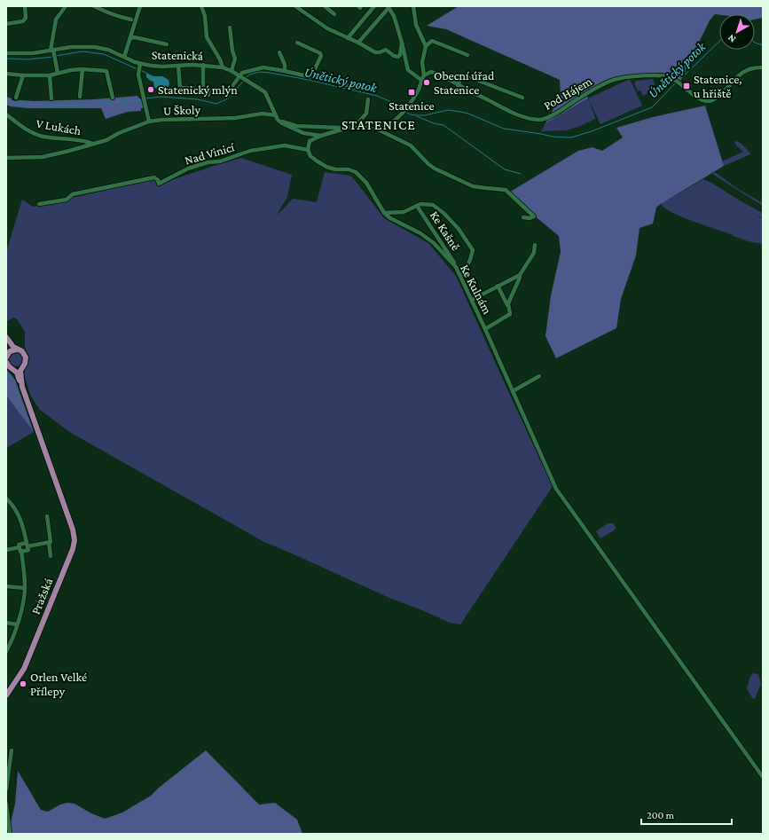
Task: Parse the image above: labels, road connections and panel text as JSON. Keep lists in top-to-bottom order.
{
  "streets": {
    "main road": ["Pražská"],
    "street": [
      "Statenická",
      "Pod Hájem",
      "U Školy",
      "V Lukách",
      "Nad Vinicí",
      "Ke Kašně",
      "Ke Kulnám"
    ]
  },
  "crossings": [
    ["Statenická", "U Školy"],
    ["U Školy", "V Lukách"],
    ["Nad Vinicí", "Ke Kulnám"],
    ["Ke Kašně", "Ke Kulnám"]
  ],
  "districts": ["STATENICE"],
  "water": ["Únětický potok"],
  "places": {
    "other": ["Obecní úřad Statenice", "Statenický mlýn", "Orlen Velké Přílepy"],
    "transit": ["Statenice, u hřiště", "Statenice"]
  },
  "scale_bar": "200 m",
  "north": "bottom left"
}
